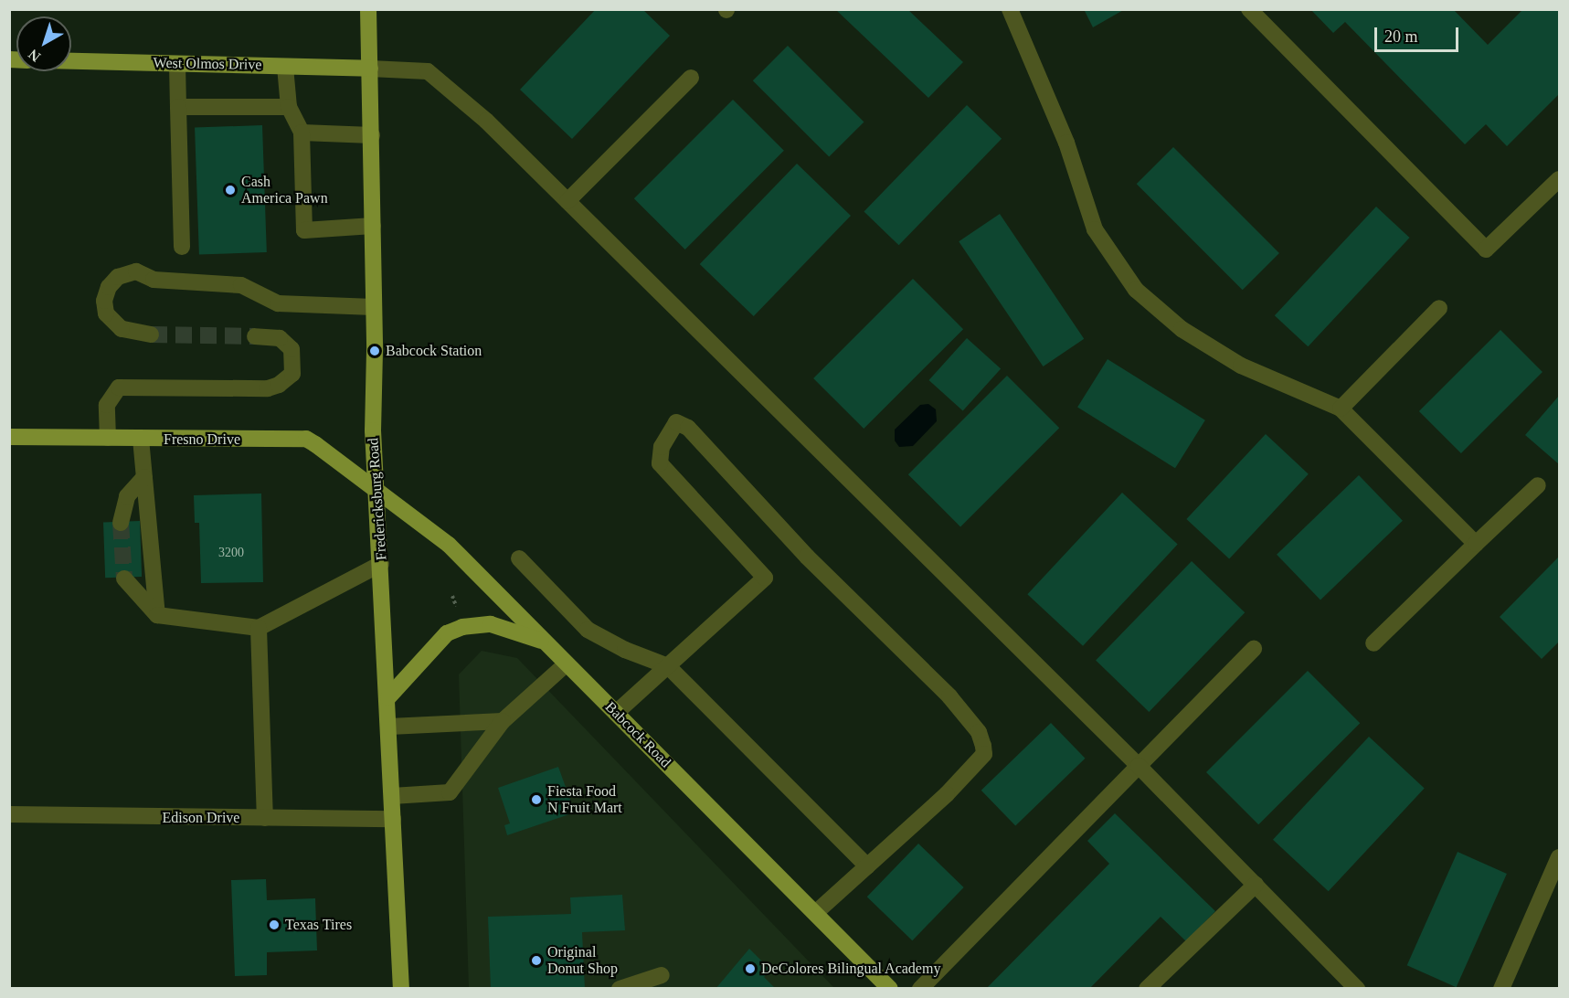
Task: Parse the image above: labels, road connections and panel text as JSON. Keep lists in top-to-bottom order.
{
  "streets": {
    "main road": [
      "West Olmos Drive",
      "Fresno Drive",
      "Fredericksburg Road",
      "Babcock Road"
    ],
    "street": ["Edison Drive"]
  },
  "crossings": [
    ["West Olmos Drive", "Fredericksburg Road"],
    ["Fresno Drive", "Fredericksburg Road"],
    ["Fresno Drive", "Babcock Road"],
    ["Fredericksburg Road", "Babcock Road"],
    ["Fredericksburg Road", "Edison Drive"]
  ],
  "places": [
    "Cash America Pawn",
    "Babcock Station",
    "Fiesta Food N Fruit Mart",
    "Texas Tires",
    "Original Donut Shop",
    "DeColores Bilingual Academy"
  ],
  "house_numbers": ["3200"],
  "scale_bar": "20 m",
  "north": "bottom left"
}
